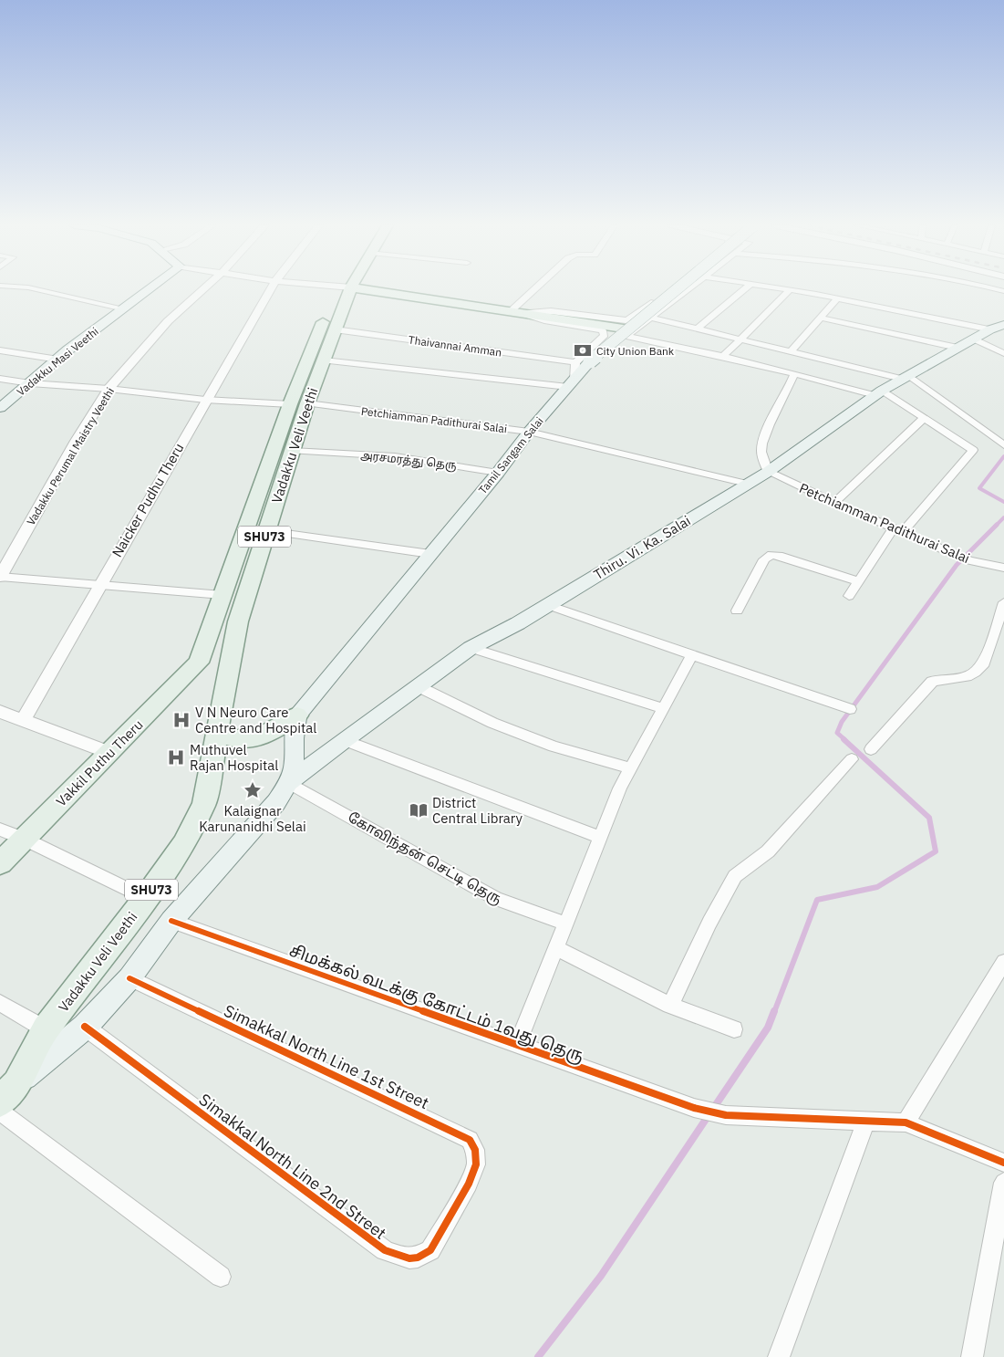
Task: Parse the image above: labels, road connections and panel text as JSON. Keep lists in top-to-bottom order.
{
  "streets": {
    "main road": [
      "Vadakku Masi Veethi",
      "Vadakku Veli Veethi",
      "Tamil Sangam Salai",
      "SHU73",
      "Thiru. Vi. Ka. Salai",
      "Vakkil Puthu Theru"
    ],
    "street": [
      "Thaivannai Amman",
      "Petchiamman Padithurai Salai",
      "Vadakku Perumal Maistry Veethi",
      "அரசமரத்து தெரு",
      "Naicker Pudhu Theru",
      "கோவிந்தன் செட்டி தெரு",
      "சிமக்கல் வடக்கு கோட்டம் 1வது தெரு",
      "Simakkal North Line 1st Street",
      "Simakkal North Line 2nd Street"
    ]
  },
  "crossings": [
    ["Thaivannai Amman", "Vadakku Veli Veethi"],
    ["Thaivannai Amman", "Tamil Sangam Salai"],
    ["Vadakku Masi Veethi", "Petchiamman Padithurai Salai"],
    ["Petchiamman Padithurai Salai", "Vadakku Veli Veethi"],
    ["Petchiamman Padithurai Salai", "Tamil Sangam Salai"],
    ["Petchiamman Padithurai Salai", "Vadakku Perumal Maistry Veethi"],
    ["Petchiamman Padithurai Salai", "Naicker Pudhu Theru"],
    ["Petchiamman Padithurai Salai", "Thiru. Vi. Ka. Salai"],
    ["Vadakku Veli Veethi", "அரசமரத்து தெரு"],
    ["Vadakku Veli Veethi", "Vakkil Puthu Theru"],
    ["Tamil Sangam Salai", "அரசமரத்து தெரு"],
    ["Thiru. Vi. Ka. Salai", "கோவிந்தன் செட்டி தெரு"],
    ["Simakkal North Line 1st Street", "Simakkal North Line 2nd Street"]
  ],
  "places": {
    "bank": ["City Union Bank"],
    "hospital": ["V N Neuro Care Centre and Hospital", "Muthuvel Rajan Hospital"],
    "place": ["Kalaignar Karunanidhi Selai"],
    "library": ["District Central Library"]
  }
}
